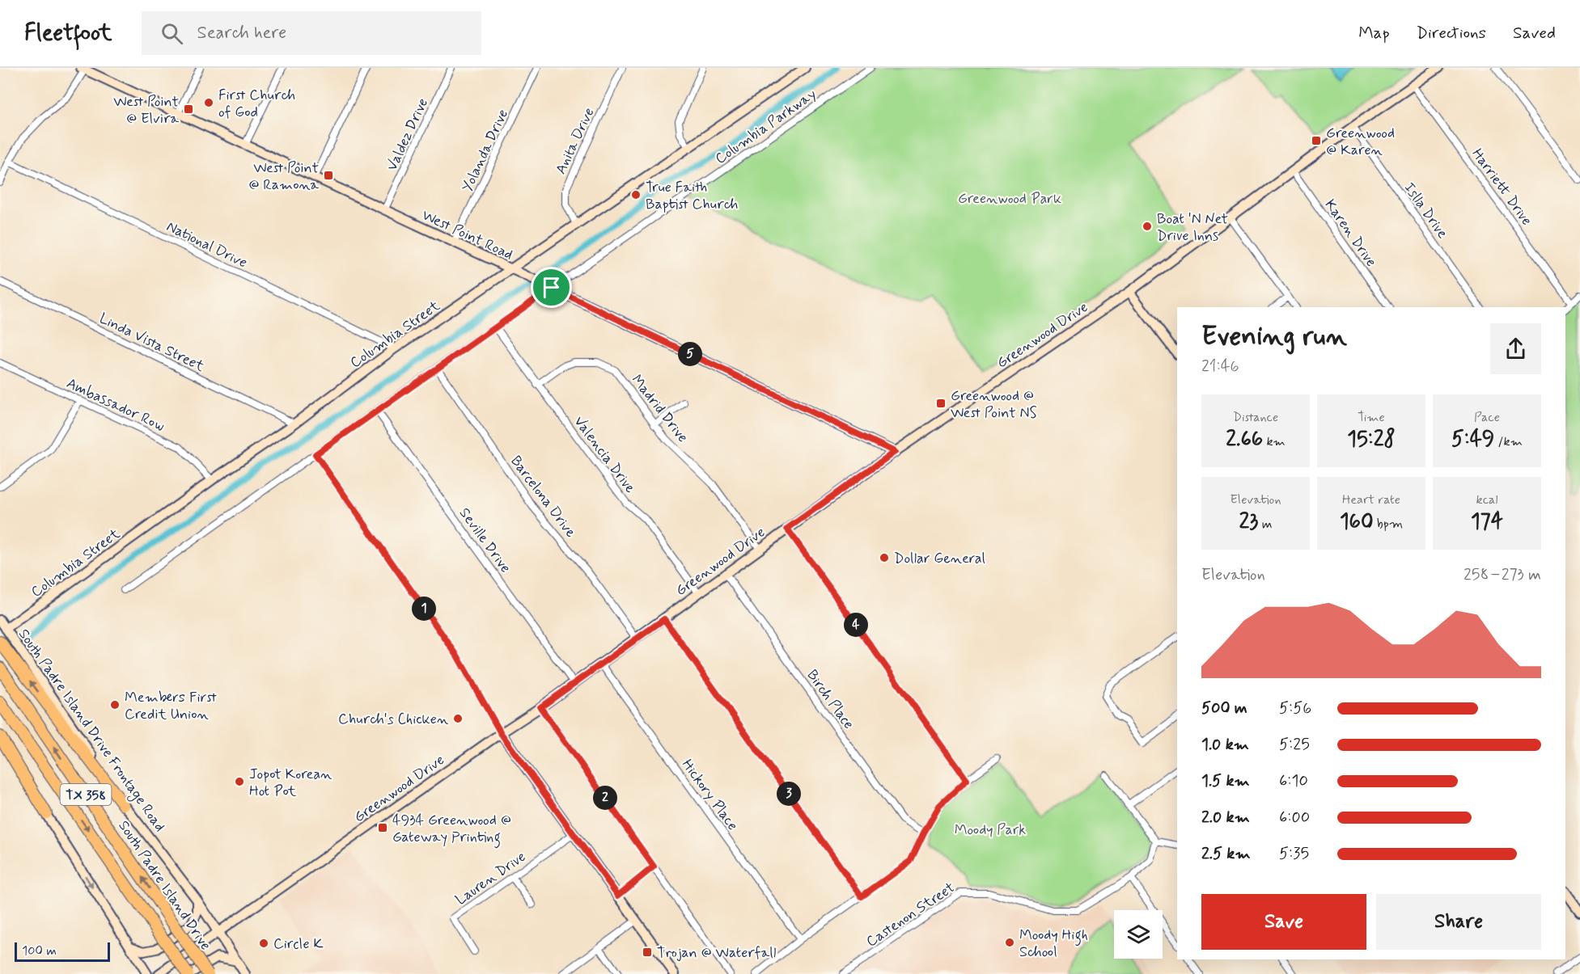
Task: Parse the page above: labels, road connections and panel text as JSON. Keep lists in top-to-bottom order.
{
  "streets": {
    "highway": ["TX 358", "South Padre Island Drive"],
    "main road": [
      "West Point Road",
      "Columbia Street",
      "Greenwood Drive",
      "South Padre Island Drive Frontage Road"
    ],
    "street": [
      "Columbia Parkway",
      "Valdez Drive",
      "Anita Drive",
      "Yolanda Drive",
      "Harriett Drive",
      "Islla Drive",
      "Karen Drive",
      "National Drive",
      "Linda Vista Street",
      "Ambassador Row",
      "Madrid Drive",
      "Valencia Drive",
      "Barcelona Drive",
      "Seville Drive",
      "Birch Place",
      "Hickory Place",
      "Lauren Drive",
      "Castenon Street"
    ]
  },
  "crossings": [
    ["Columbia Parkway", "West Point Road"],
    ["Columbia Parkway", "Valencia Drive"],
    ["Columbia Parkway", "Barcelona Drive"],
    ["Columbia Parkway", "Seville Drive"],
    ["Valdez Drive", "West Point Road"],
    ["Anita Drive", "Columbia Street"],
    ["Yolanda Drive", "West Point Road"],
    ["Harriett Drive", "Greenwood Drive"],
    ["Islla Drive", "Greenwood Drive"],
    ["Karen Drive", "Greenwood Drive"],
    ["West Point Road", "Columbia Street"],
    ["West Point Road", "Greenwood Drive"],
    ["National Drive", "Columbia Street"],
    ["Columbia Street", "Linda Vista Street"],
    ["Columbia Street", "Ambassador Row"],
    ["Columbia Street", "South Padre Island Drive Frontage Road"],
    ["Greenwood Drive", "Madrid Drive"],
    ["Greenwood Drive", "Valencia Drive"],
    ["Greenwood Drive", "Barcelona Drive"],
    ["Greenwood Drive", "Seville Drive"],
    ["Greenwood Drive", "Birch Place"],
    ["Greenwood Drive", "South Padre Island Drive Frontage Road"],
    ["Greenwood Drive", "Hickory Place"],
    ["Madrid Drive", "Valencia Drive"]
  ],
  "parks": ["Greenwood Park", "Moody Park"],
  "places": {
    "other": [
      "First Church of God",
      "True Faith Baptist Church",
      "Boat 'N Net Drive Inns",
      "Dollar General",
      "Members First Credit Union",
      "Church's Chicken",
      "Jopot Korean Hot Pot",
      "Moody High School",
      "Circle K"
    ],
    "transit": [
      "West Point @ Elvira",
      "Greenwood @ Karen",
      "West Point @ Ramona",
      "Greenwood @ West Point NS",
      "4934 Greenwood @ Gateway Printing",
      "Trojan @ Waterfall"
    ]
  },
  "scale_bar": "100 m",
  "page": {
    "header": "Fleetfoot",
    "search": "Search here",
    "nav": ["Map", "Directions", "Saved"],
    "heading": ["Evening run", "21:46"],
    "pins": [
      "5",
      "1",
      "4",
      "3",
      "2"
    ],
    "stats": [
      ["Distance", "2.66 km"],
      ["Time", "15:28"],
      ["Pace", "5:49 /km"],
      ["Elevation", "23 m"],
      ["Heart rate", "160 bpm"],
      ["kcal", "174"]
    ],
    "chart": ["Elevation", "258–273 m"],
    "list": [
      {
        "name": "500 m",
        "note": "5:56"
      },
      {
        "name": "1.0 km",
        "note": "5:25"
      },
      {
        "name": "1.5 km",
        "note": "6:10"
      },
      {
        "name": "2.0 km",
        "note": "6:00"
      },
      {
        "name": "2.5 km",
        "note": "5:35"
      }
    ],
    "buttons": ["Save", "Share"],
    "scale": "100 m"
  }
}
